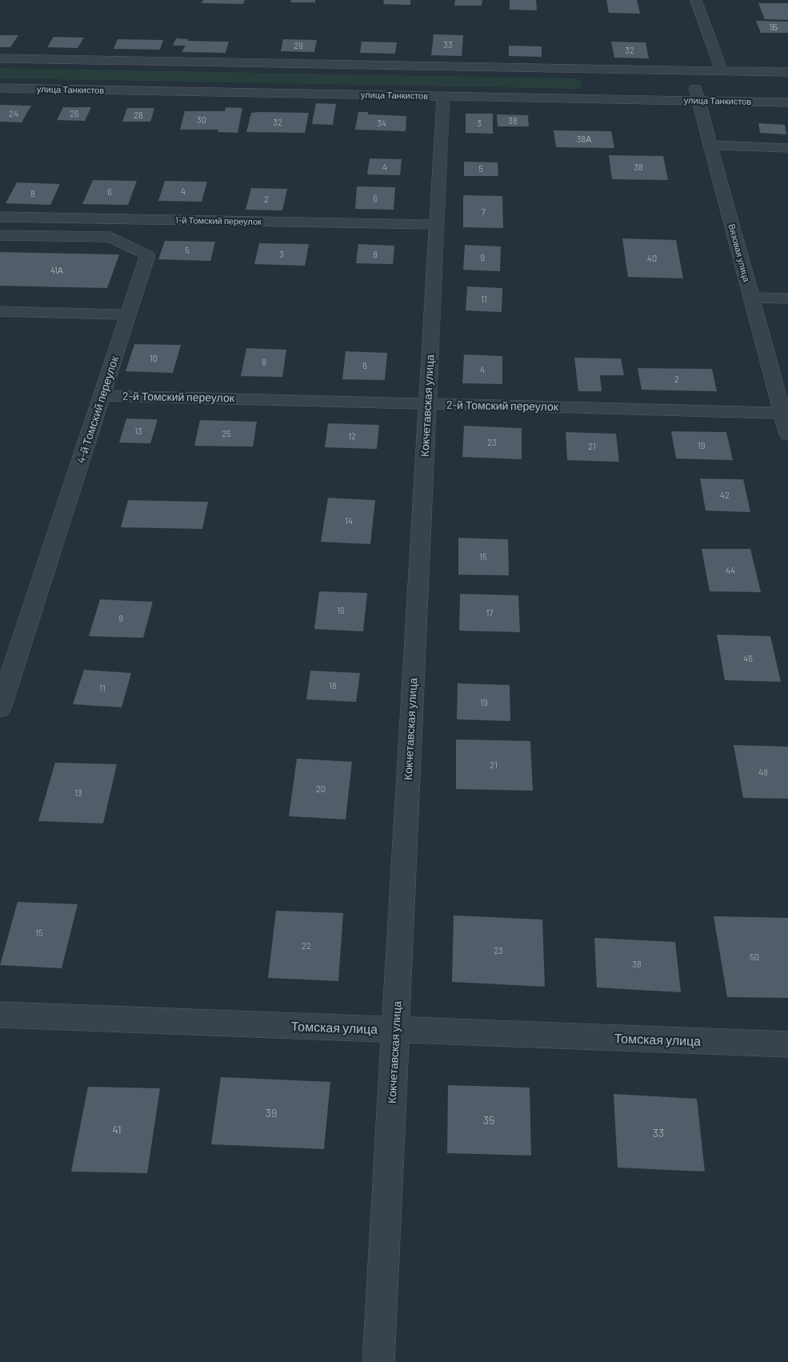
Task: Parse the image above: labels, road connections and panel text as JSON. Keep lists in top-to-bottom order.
{
  "streets": {
    "street": [
      "улица Танкистов",
      "1-й Томский переулок",
      "Вязовая улица",
      "2-й Томский переулок",
      "Кокчетавская улица",
      "4-й Томский переулок",
      "Томская улица"
    ]
  },
  "crossings": [
    ["улица Танкистов", "Вязовая улица"],
    ["улица Танкистов", "Кокчетавская улица"],
    ["1-й Томский переулок", "Кокчетавская улица"],
    ["Вязовая улица", "2-й Томский переулок"],
    ["2-й Томский переулок", "Кокчетавская улица"],
    ["2-й Томский переулок", "4-й Томский переулок"],
    ["Кокчетавская улица", "Томская улица"]
  ],
  "house_numbers": [
    "1Б",
    "33",
    "29",
    "32",
    "24",
    "26",
    "28",
    "30",
    "38",
    "32",
    "34",
    "3",
    "38А",
    "4",
    "38",
    "5",
    "4",
    "6",
    "8",
    "6",
    "2",
    "7",
    "5",
    "3",
    "8",
    "9",
    "40",
    "41А",
    "11",
    "10",
    "8",
    "6",
    "4",
    "2",
    "13",
    "25",
    "12",
    "23",
    "19",
    "21",
    "42",
    "14",
    "15",
    "44",
    "16",
    "17",
    "9",
    "46",
    "18",
    "11",
    "19",
    "21",
    "48",
    "20",
    "13",
    "15",
    "22",
    "23",
    "50",
    "38",
    "39",
    "35",
    "41",
    "33"
  ]
}
